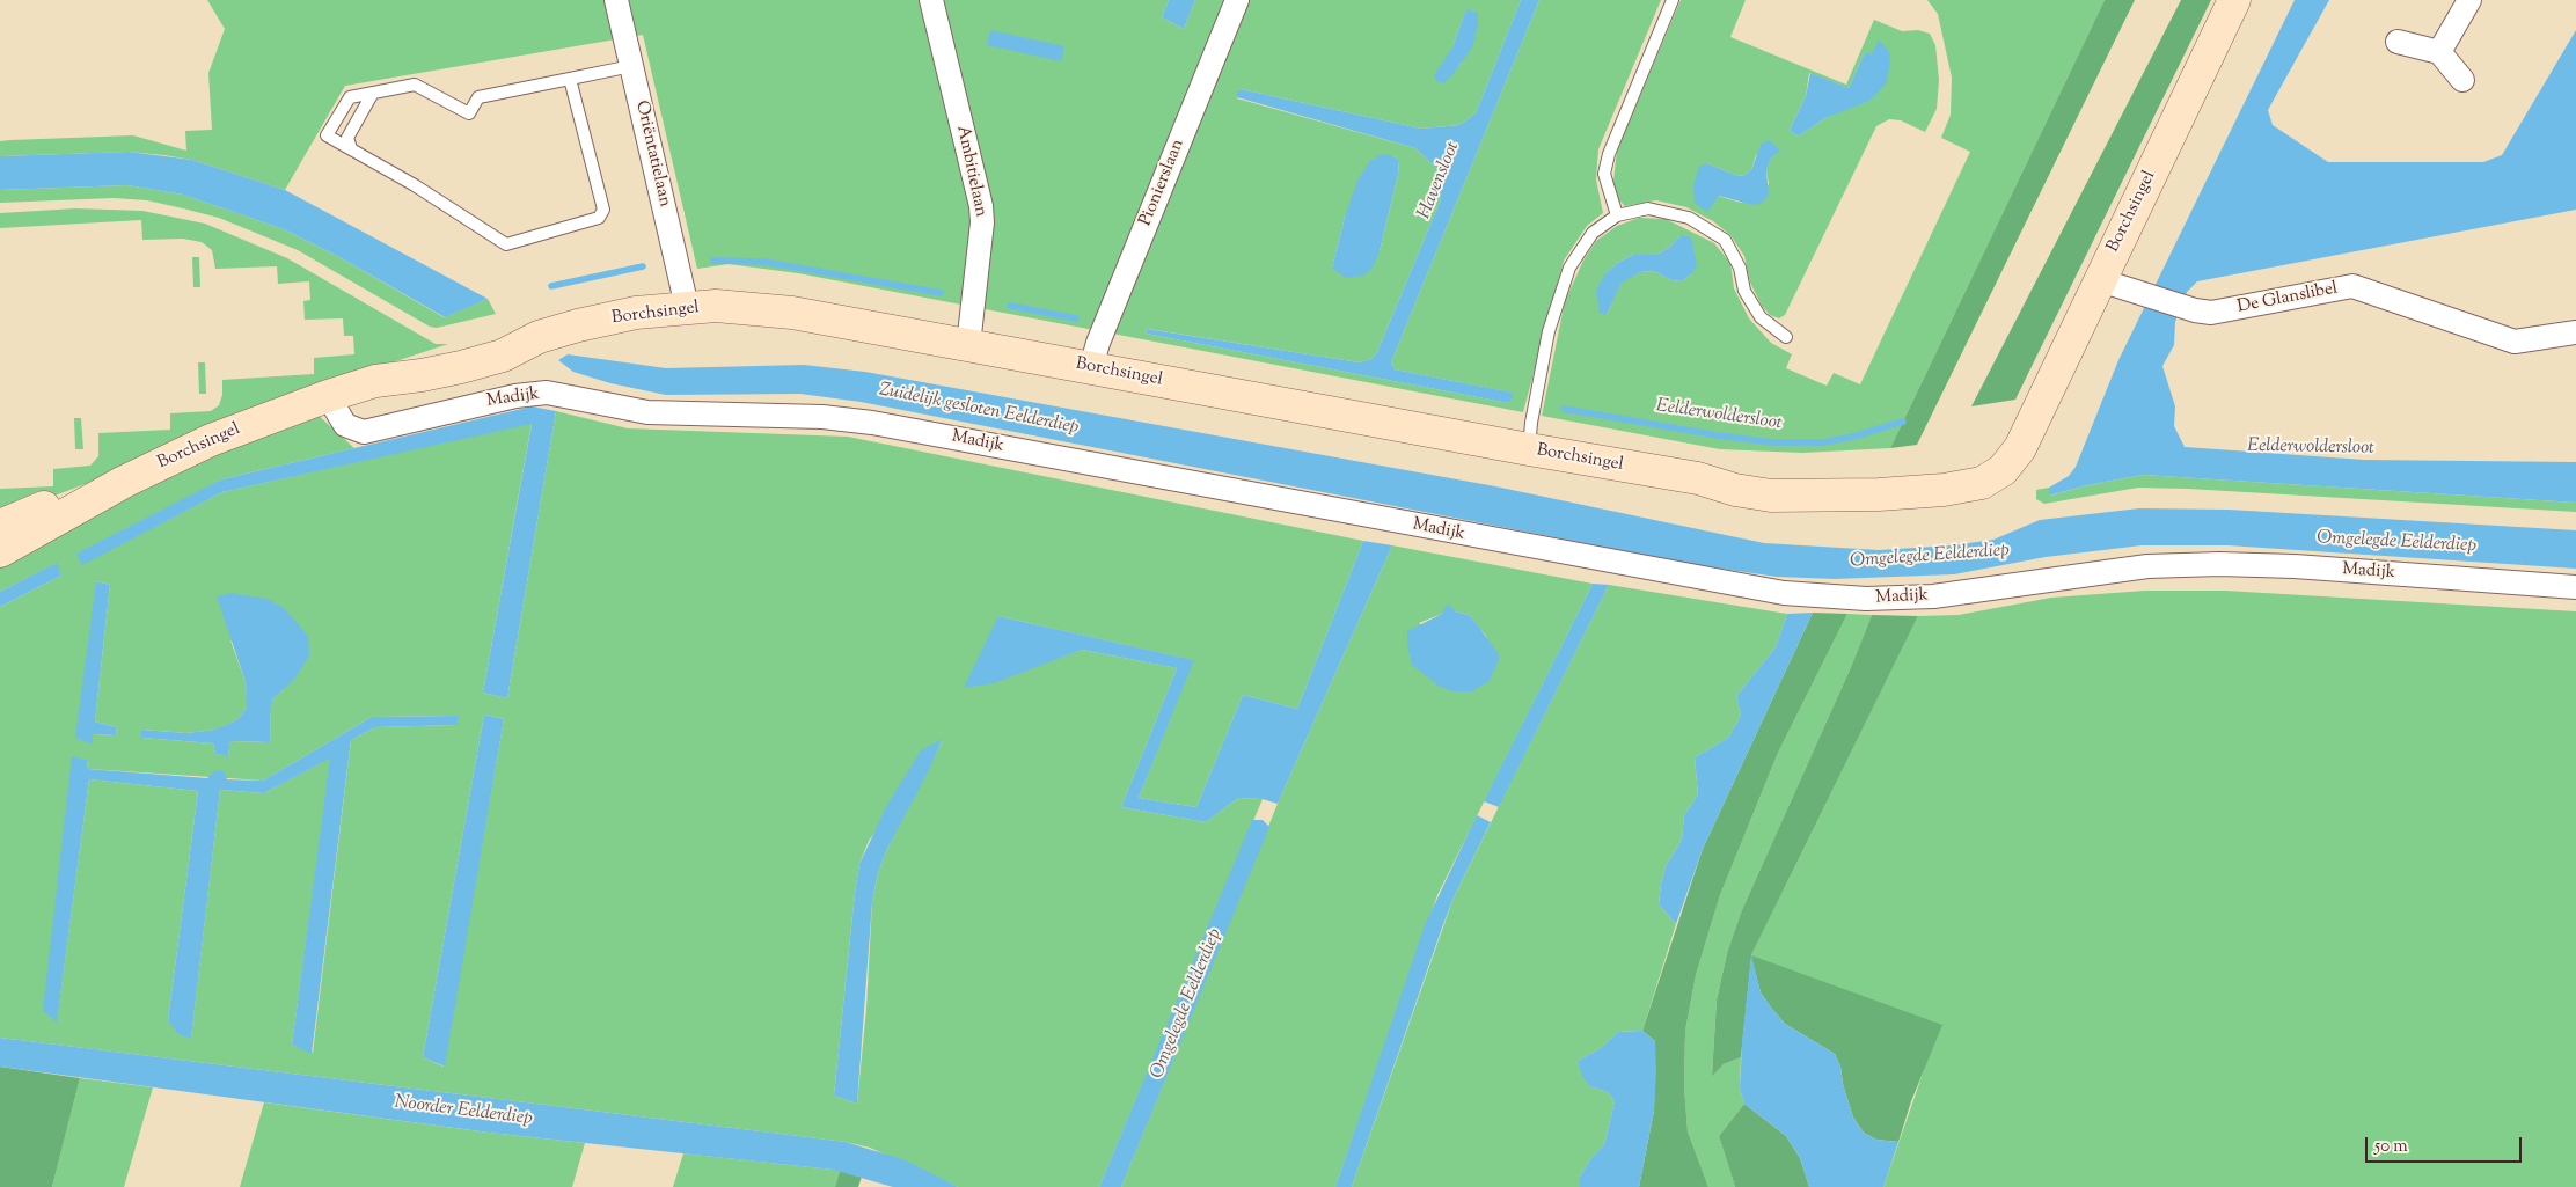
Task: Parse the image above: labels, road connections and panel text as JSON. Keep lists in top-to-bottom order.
{
  "streets": {
    "main road": ["Borchsingel"],
    "street": [
      "Oriëntatielaan",
      "Ambitielaan",
      "Pionierslaan",
      "De Glanslibel",
      "Madijk"
    ]
  },
  "crossings": [
    ["Oriëntatielaan", "Borchsingel"],
    ["Ambitielaan", "Borchsingel"],
    ["Pionierslaan", "Borchsingel"],
    ["Borchsingel", "De Glanslibel"],
    ["Borchsingel", "Madijk"]
  ],
  "water": [
    "Havensloot",
    "Zuidelijk gesloten Eelderdiep",
    "Eelderwoldersloot",
    "Omgelegde Eelderdiep",
    "Noorder Eelderdiep"
  ],
  "scale_bar": "50 m"
}
